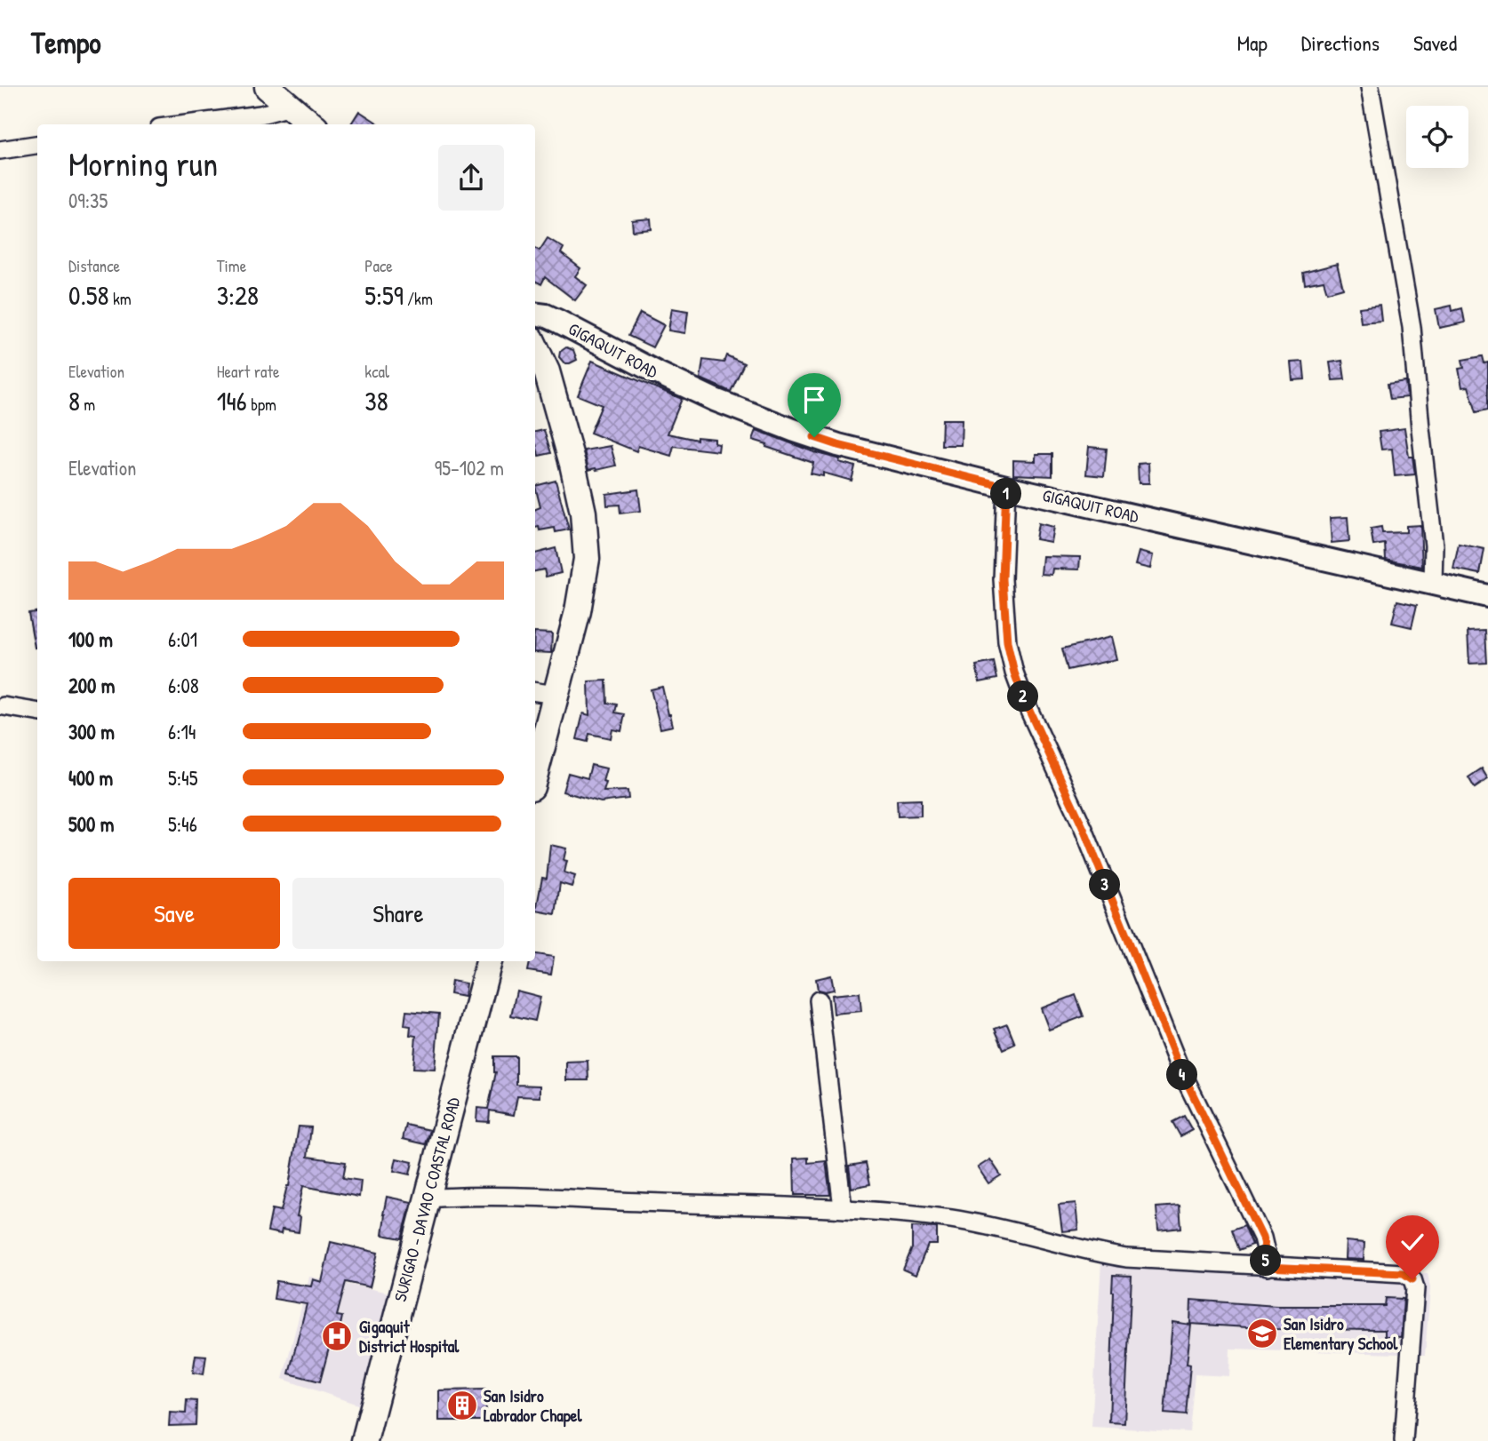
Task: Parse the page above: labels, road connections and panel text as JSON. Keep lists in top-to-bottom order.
{
  "streets": {
    "highway": ["SURIGAO - DAVAO COASTAL ROAD"],
    "main road": ["GIGAQUIT ROAD"]
  },
  "places": {
    "school or university": ["San Isidro Elementary School"],
    "hospital": ["Gigaquit District Hospital"],
    "building": ["San Isidro Labrador Chapel"]
  },
  "page": {
    "header": "Tempo",
    "nav": ["Map", "Directions", "Saved"],
    "heading": ["Morning run", "09:35"],
    "stats": [
      ["Distance", "0.58 km"],
      ["Time", "3:28"],
      ["Pace", "5:59 /km"],
      ["Elevation", "8 m"],
      ["Heart rate", "146 bpm"],
      ["kcal", "38"]
    ],
    "chart": ["Elevation", "95–102 m"],
    "pins": [
      "1",
      "2",
      "3",
      "4",
      "5"
    ],
    "list": [
      {
        "name": "100 m",
        "note": "6:01"
      },
      {
        "name": "200 m",
        "note": "6:08"
      },
      {
        "name": "300 m",
        "note": "6:14"
      },
      {
        "name": "400 m",
        "note": "5:45"
      },
      {
        "name": "500 m",
        "note": "5:46"
      }
    ],
    "buttons": ["Save", "Share"]
  }
}
